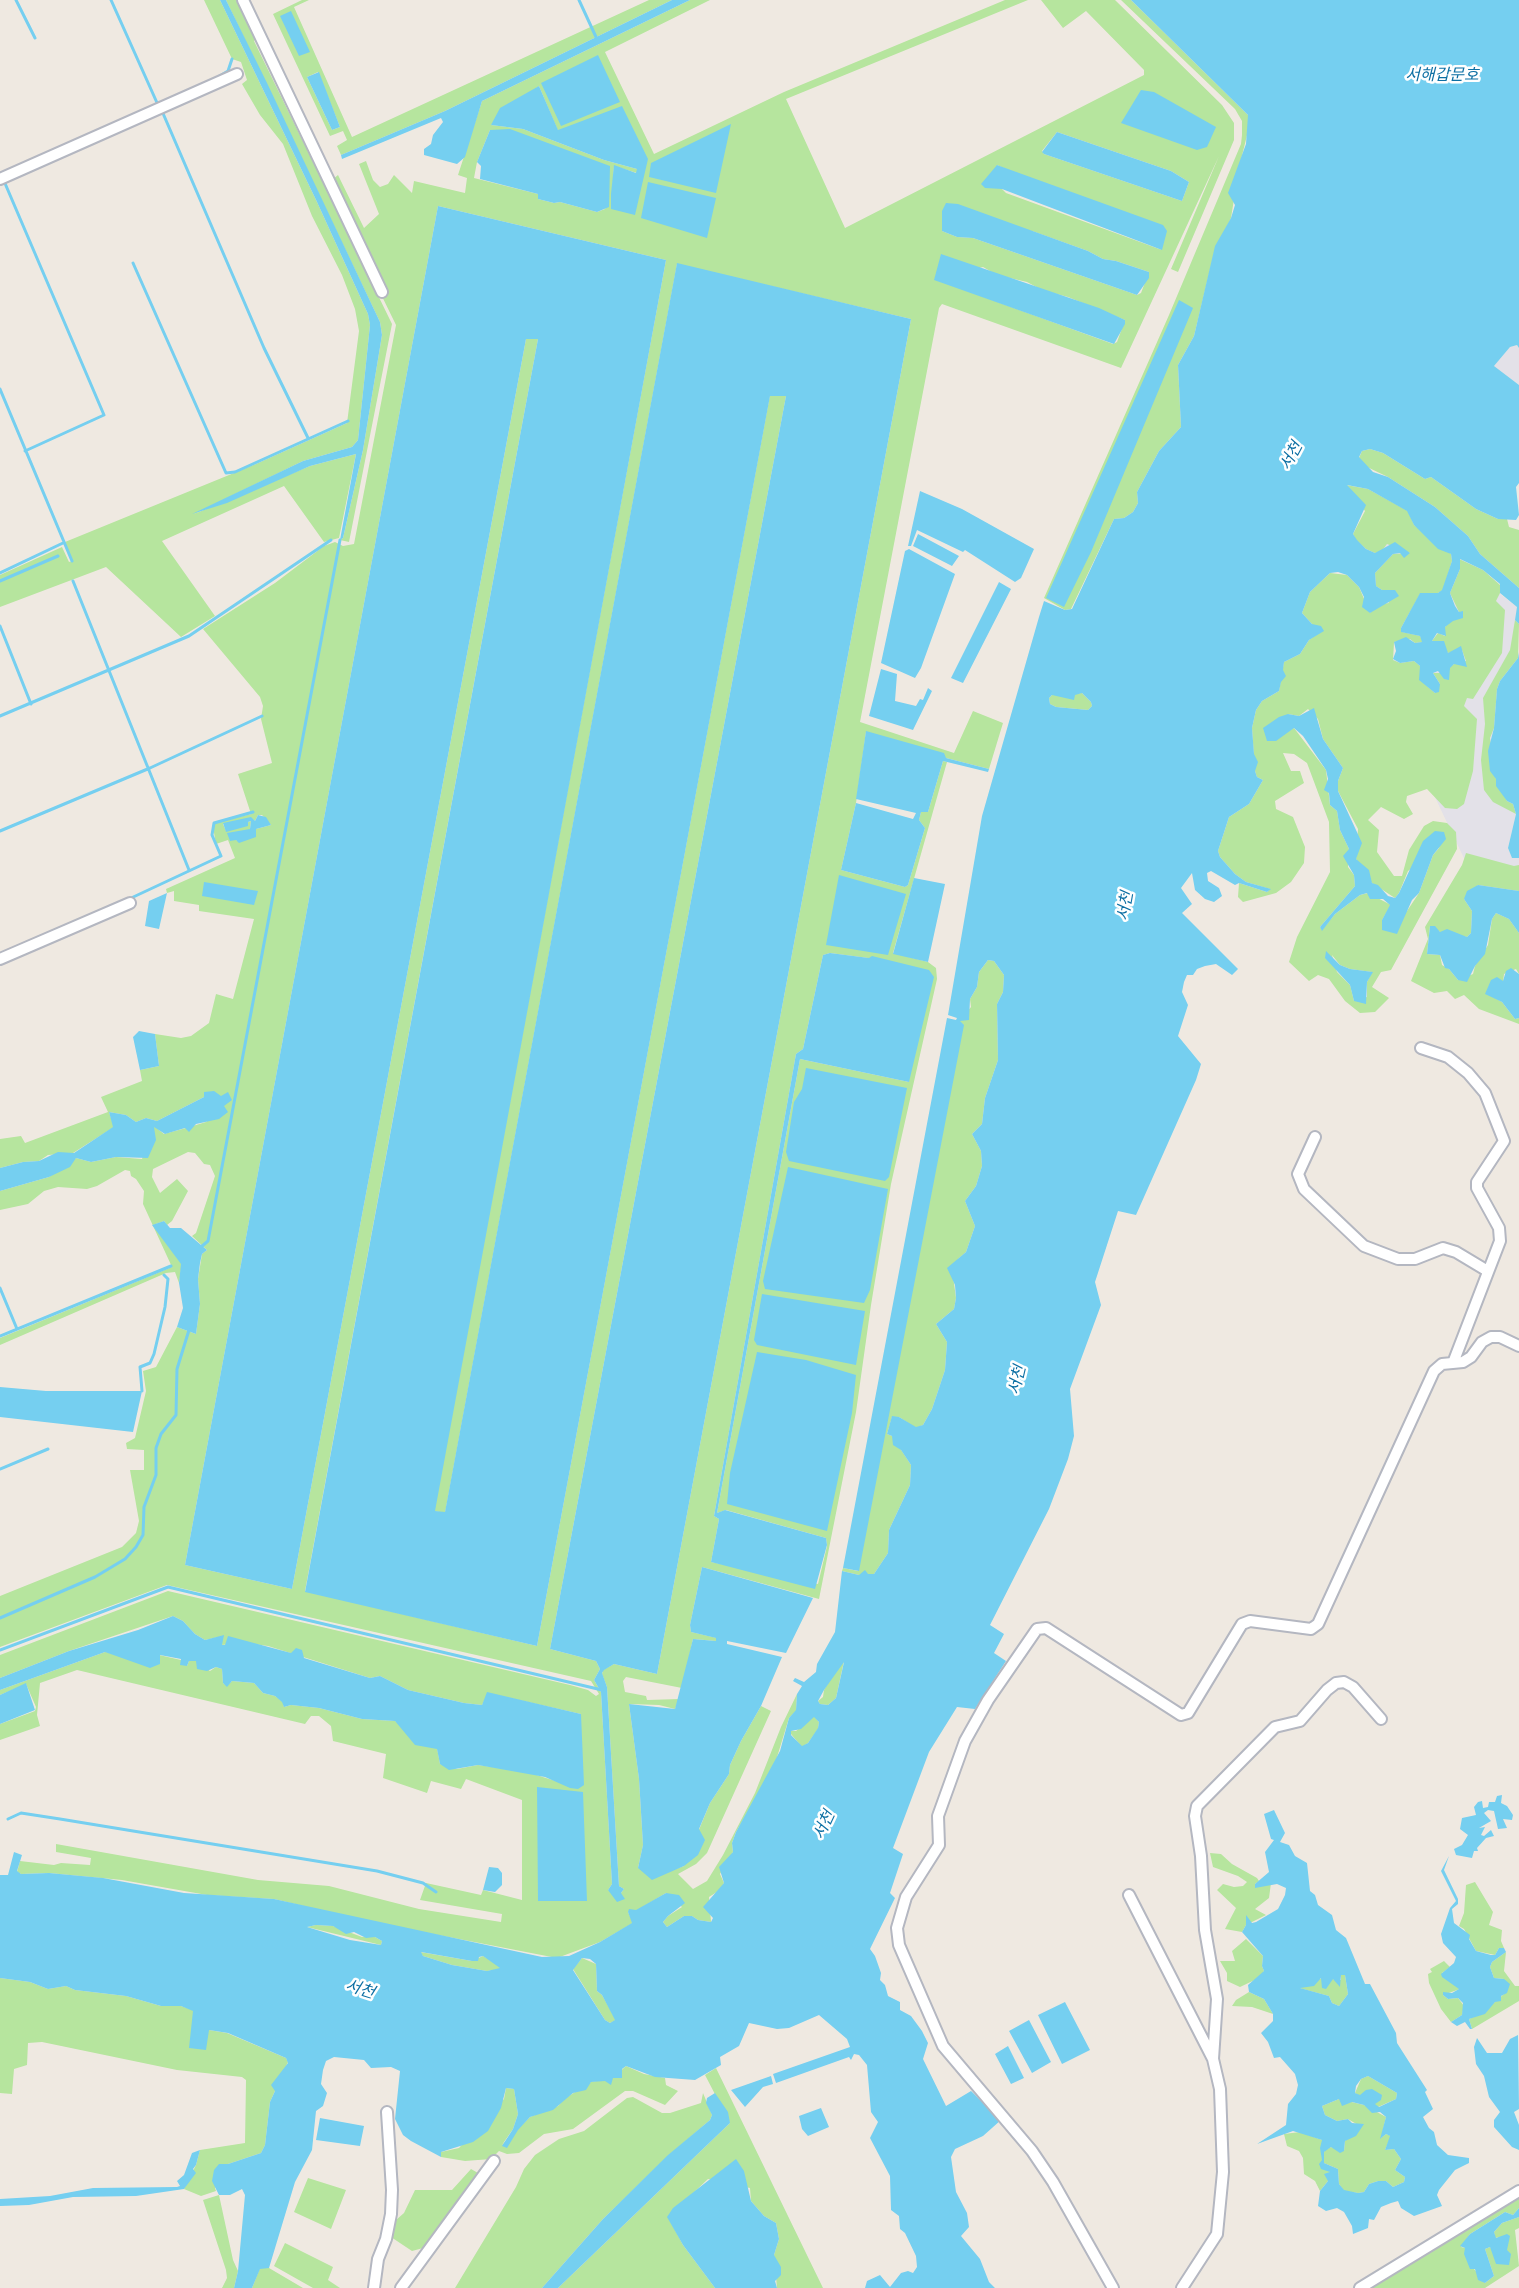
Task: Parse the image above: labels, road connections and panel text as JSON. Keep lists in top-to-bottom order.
{
  "water": ["서해갑문호", "서천"]
}
